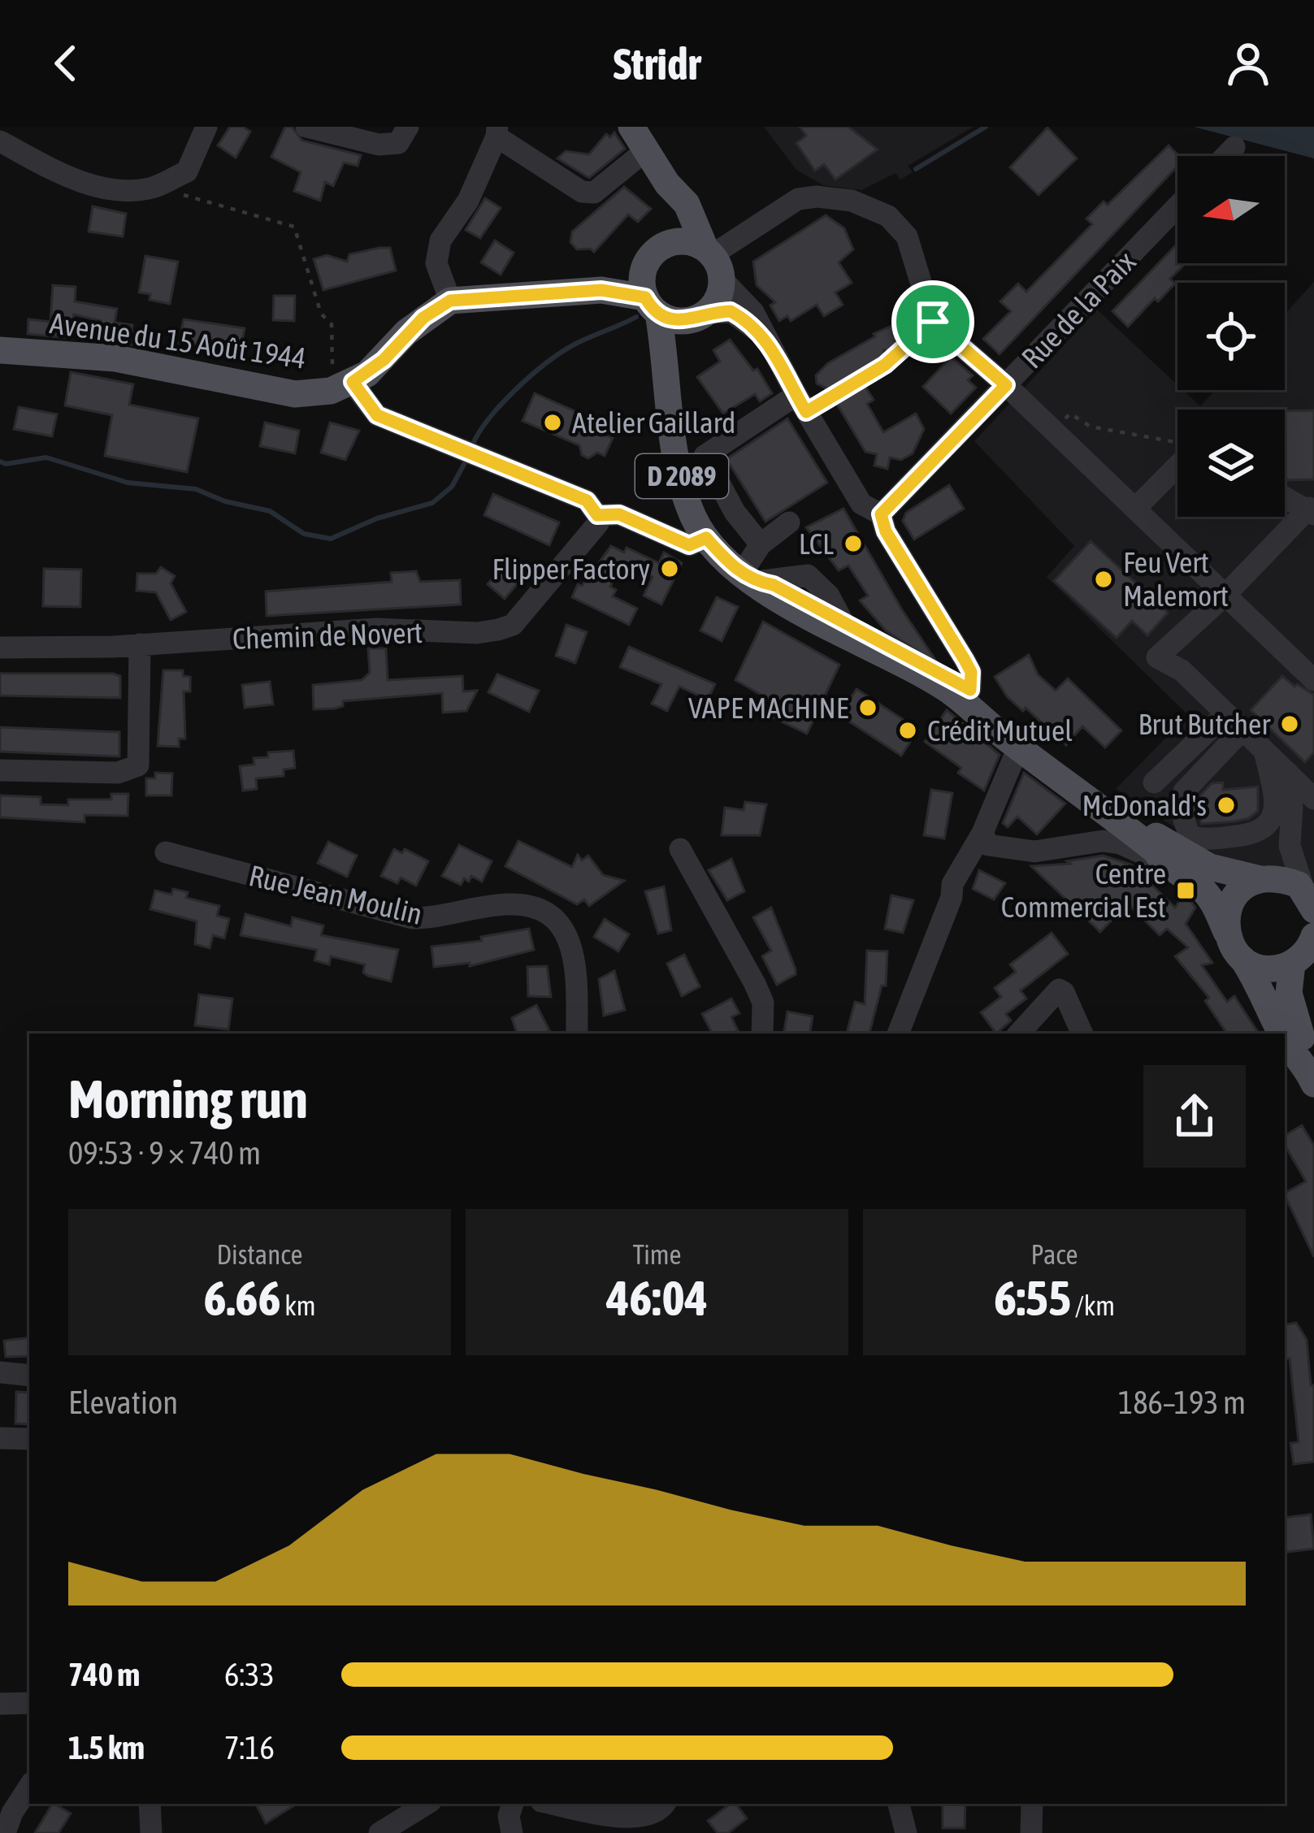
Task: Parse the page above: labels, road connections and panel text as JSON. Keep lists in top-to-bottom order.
{
  "streets": {
    "main road": ["Avenue du 15 Août 1944", "D 2089"],
    "street": ["Rue de la Paix", "Chemin de Novert", "Rue Jean Moulin"]
  },
  "places": {
    "other": [
      "Atelier Gaillard",
      "LCL",
      "Flipper Factory",
      "Feu Vert Malemort",
      "VAPE MACHINE",
      "Brut Butcher",
      "Crédit Mutuel",
      "McDonald's"
    ],
    "transit": ["Centre Commercial Est"]
  },
  "north": "left",
  "page": {
    "header": "Stridr",
    "heading": ["Morning run", "09:53 · 9 × 740 m"],
    "stats": [
      ["Distance", "6.66 km"],
      ["Time", "46:04"],
      ["Pace", "6:55 /km"]
    ],
    "chart": ["Elevation", "186–193 m"],
    "list": [
      {
        "name": "740 m",
        "note": "6:33"
      },
      {
        "name": "1.5 km",
        "note": "7:16"
      }
    ]
  }
}
